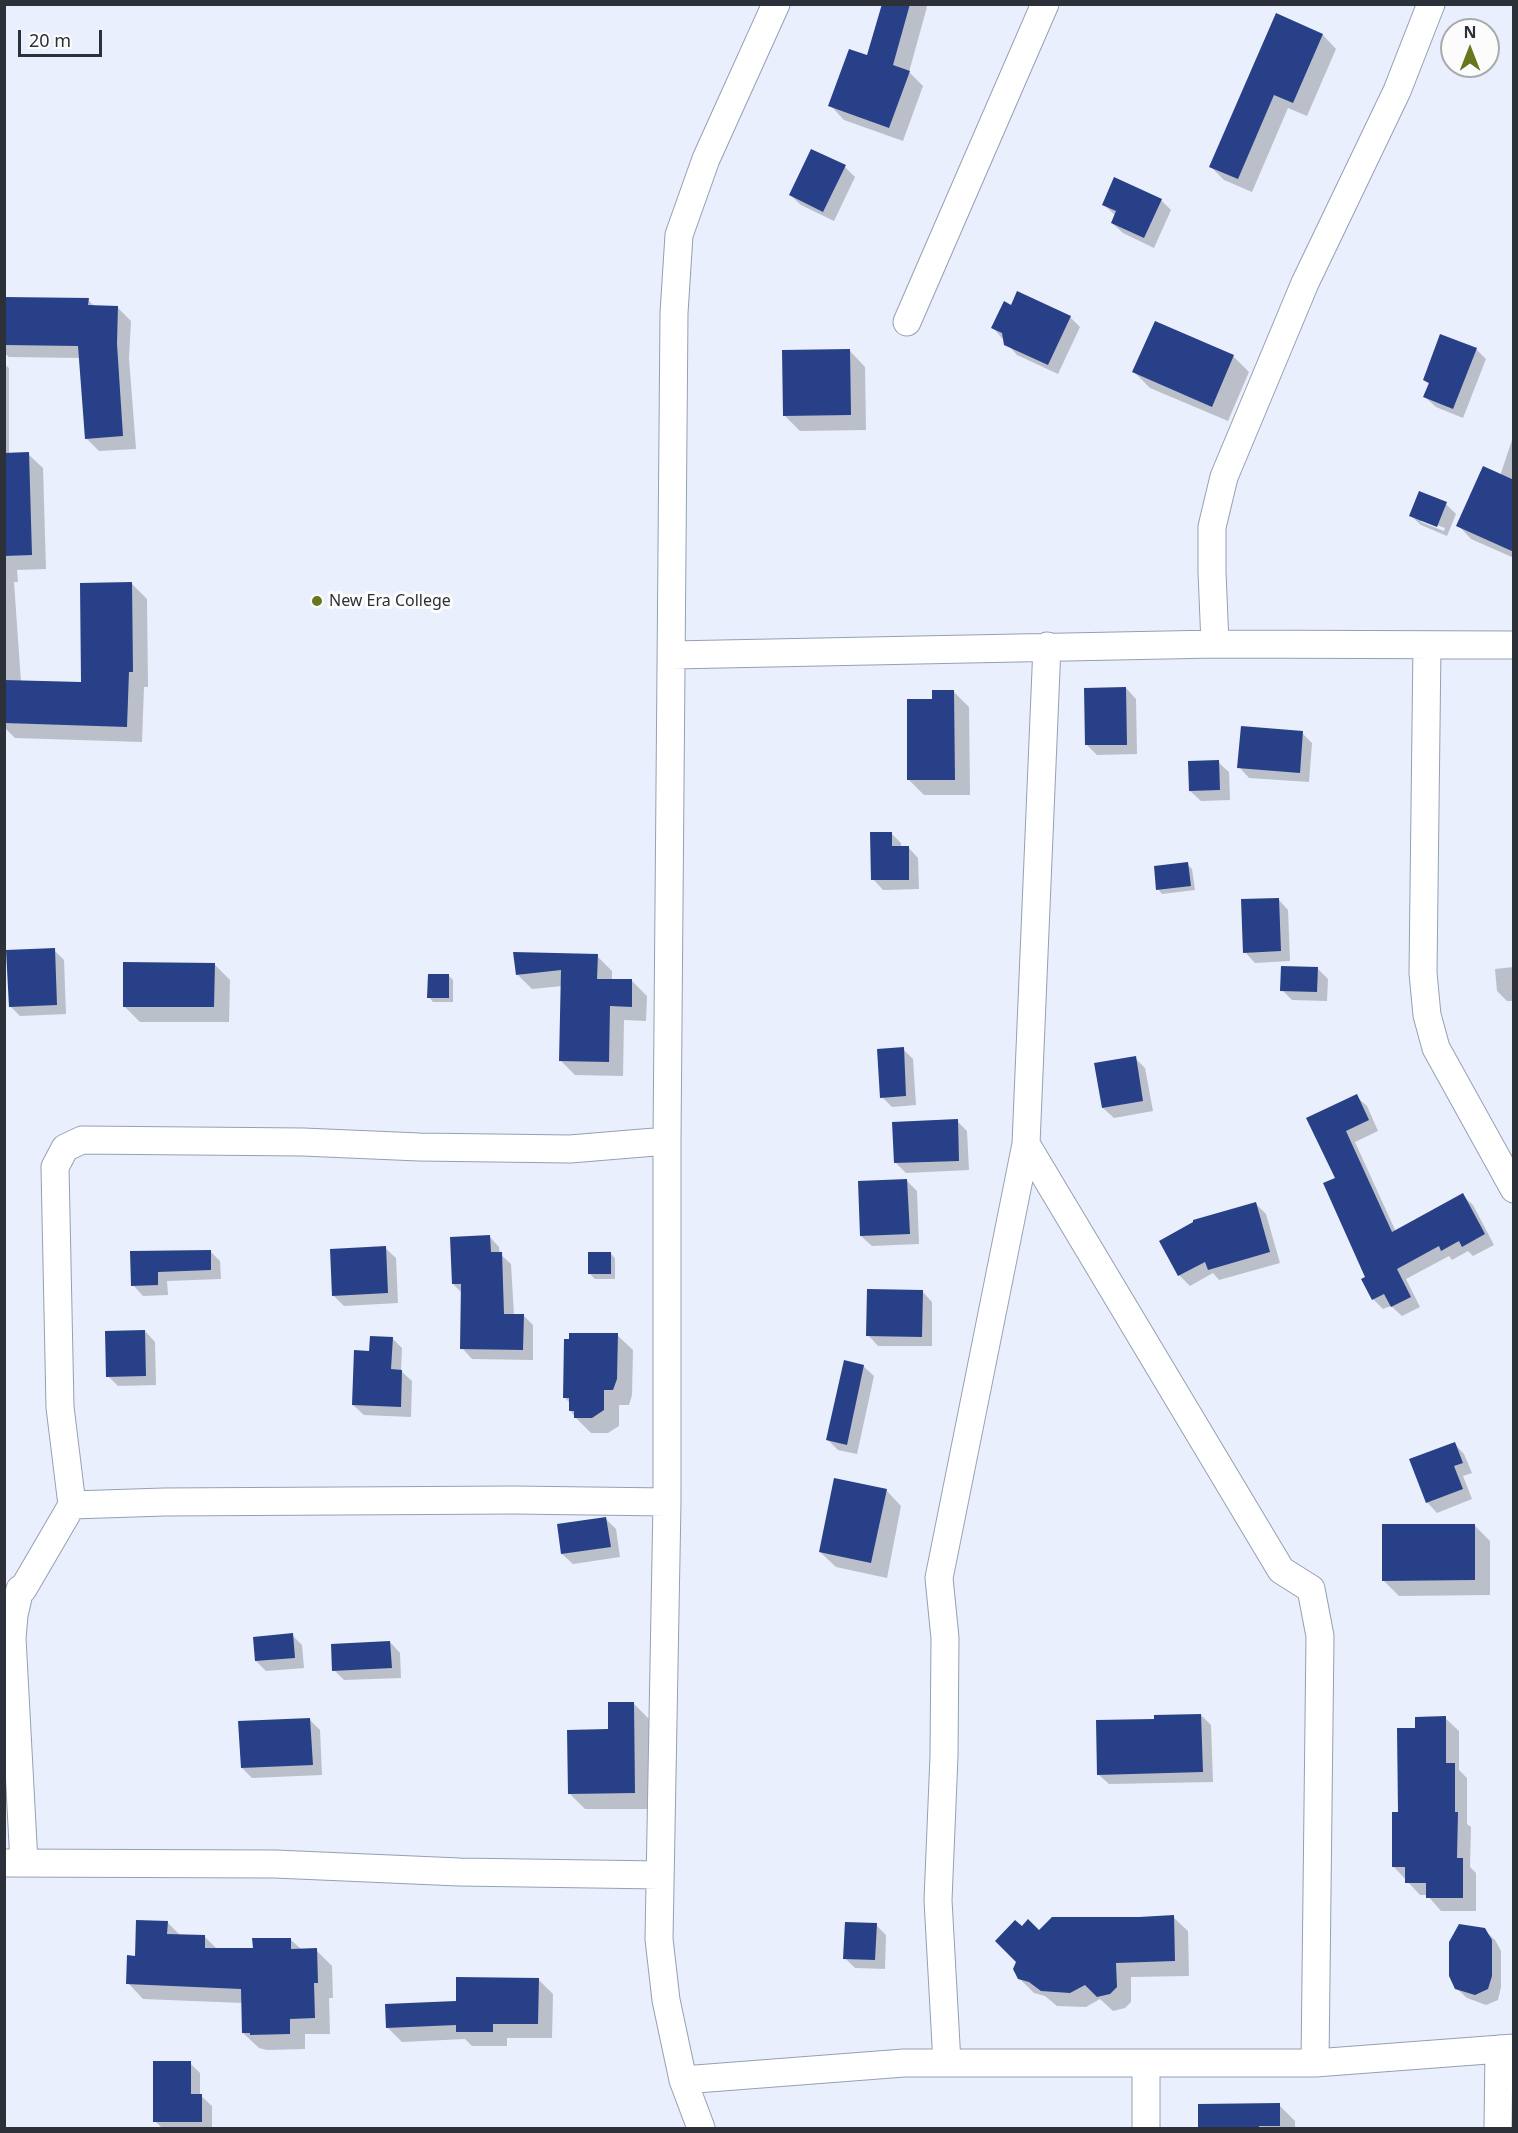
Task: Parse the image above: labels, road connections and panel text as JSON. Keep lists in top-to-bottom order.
{
  "places": ["New Era College"],
  "scale_bar": "20 m",
  "north": "top"
}
